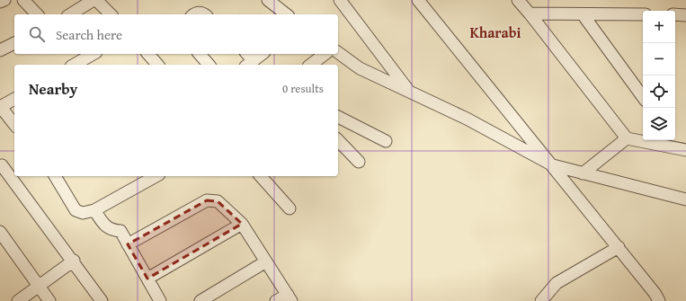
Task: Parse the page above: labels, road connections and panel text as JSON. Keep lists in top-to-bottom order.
{
  "districts": ["Kharabi"],
  "page": {
    "map_buttons": ["+", "−"],
    "search": "Search here",
    "heading": ["Nearby", "0 results"]
  }
}
